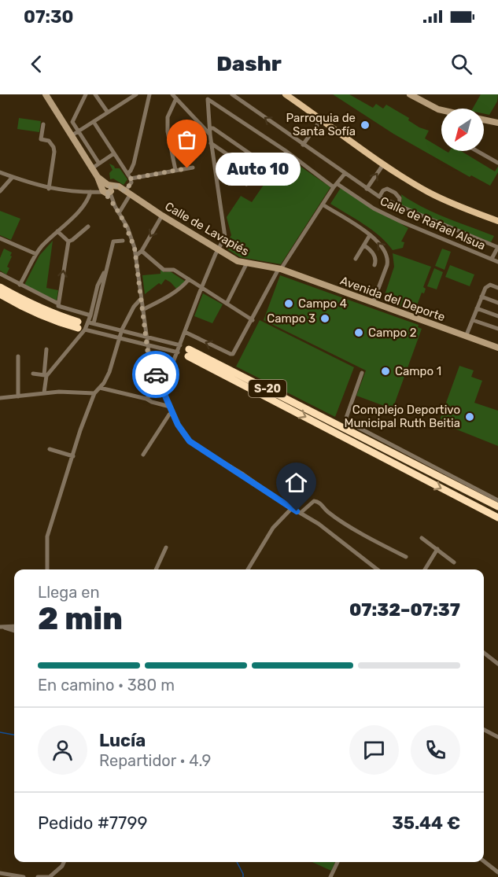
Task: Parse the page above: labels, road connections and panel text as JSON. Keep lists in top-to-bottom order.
{
  "streets": {
    "highway": ["S-20"],
    "main road": ["Calle de Lavapiés", "Avenida del Deporte"],
    "street": ["Calle de Rafael Alsua"]
  },
  "crossings": [
    ["Calle de Lavapiés", "Avenida del Deporte"]
  ],
  "places": [
    "Parroquia de Santa Sofía",
    "Auto 10",
    "Campo 4",
    "Campo 3",
    "Campo 2",
    "Campo 1",
    "Complejo Deportivo Municipal Ruth Beitia"
  ],
  "north": "bottom left",
  "page": {
    "status": "07:30",
    "header": "Dashr",
    "bubble": "Auto 10",
    "heading": ["2 min", "Llega en", "07:32–07:37"],
    "panel": [
      "Lucía",
      "Repartidor · 4.9",
      "Pedido #7799",
      "35.44 €"
    ],
    "bar": "En camino · 380 m"
  }
}
